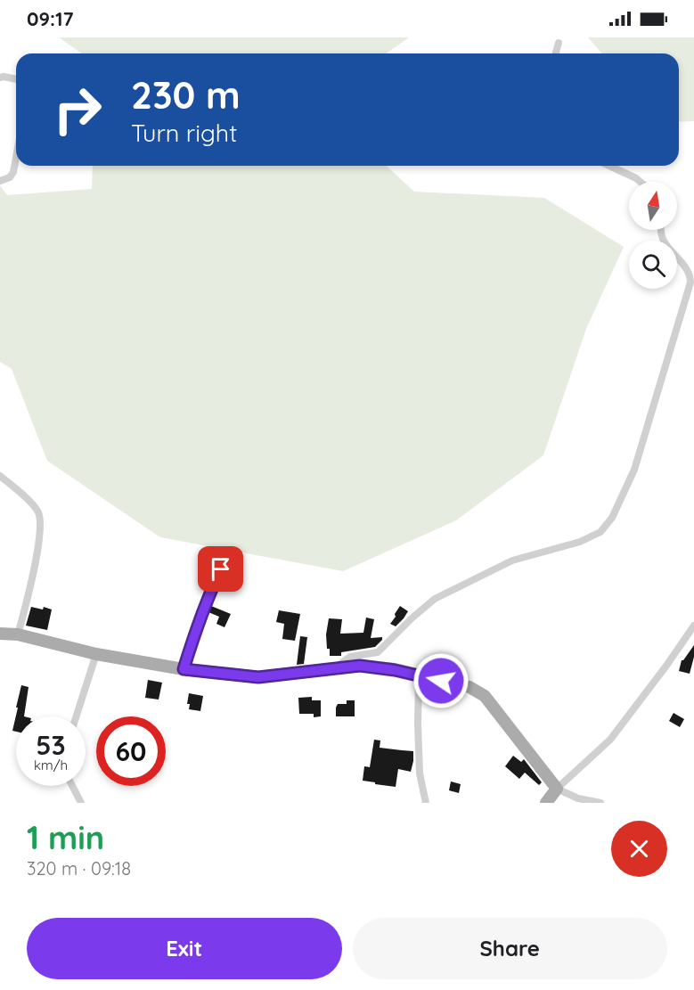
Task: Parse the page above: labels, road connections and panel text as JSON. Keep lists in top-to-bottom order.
{
  "north": "top",
  "page": {
    "status": "09:17",
    "turn": ["230 m", "Turn right"],
    "speed": "53 km/h",
    "limit": "60",
    "heading": ["1 min", "320 m · 09:18"],
    "buttons": ["Exit", "Share"]
  }
}
